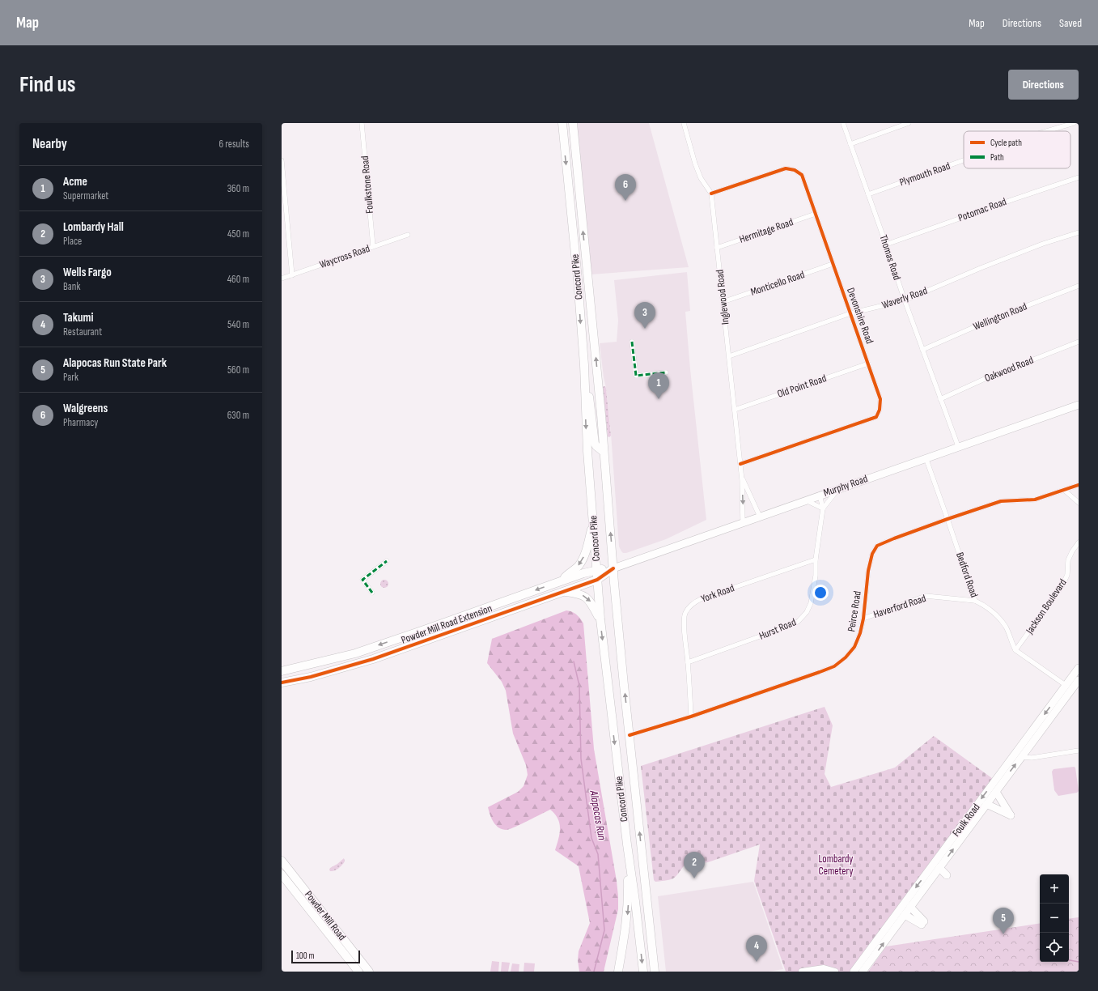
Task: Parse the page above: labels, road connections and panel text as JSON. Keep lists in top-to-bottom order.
{
  "streets": {
    "highway": ["Concord Pike", "Powder Mill Road Extension", "Powder Mill Road"],
    "main road": ["Murphy Road", "Foulk Road"],
    "street": [
      "Plymouth Road",
      "Foulkstone Road",
      "Potomac Road",
      "Hermitage Road",
      "Waycross Road",
      "Thomas Road",
      "Monticello Road",
      "Inglewood Road",
      "Waverly Road",
      "Devonshire Road",
      "Wellington Road",
      "Oakwood Road",
      "Old Point Road",
      "Bedford Road",
      "York Road",
      "Haverford Road",
      "Jackson Boulevard",
      "Peirce Road",
      "Hurst Road"
    ]
  },
  "crossings": [
    ["Plymouth Road", "Thomas Road"],
    ["Foulkstone Road", "Waycross Road"],
    ["Potomac Road", "Thomas Road"],
    ["Hermitage Road", "Inglewood Road"],
    ["Hermitage Road", "Devonshire Road"],
    ["Thomas Road", "Waverly Road"],
    ["Thomas Road", "Wellington Road"],
    ["Thomas Road", "Oakwood Road"],
    ["Thomas Road", "Murphy Road"],
    ["Concord Pike", "Murphy Road"],
    ["Concord Pike", "Peirce Road"],
    ["Concord Pike", "Powder Mill Road Extension"],
    ["Monticello Road", "Inglewood Road"],
    ["Monticello Road", "Devonshire Road"],
    ["Inglewood Road", "Waverly Road"],
    ["Inglewood Road", "Devonshire Road"],
    ["Inglewood Road", "Old Point Road"],
    ["Inglewood Road", "Murphy Road"],
    ["Waverly Road", "Devonshire Road"],
    ["Devonshire Road", "Old Point Road"],
    ["Murphy Road", "Bedford Road"],
    ["Murphy Road", "Powder Mill Road Extension"],
    ["Murphy Road", "Hurst Road"],
    ["Bedford Road", "Haverford Road"],
    ["Bedford Road", "Jackson Boulevard"],
    ["Bedford Road", "Peirce Road"],
    ["Bedford Road", "Foulk Road"],
    ["York Road", "Peirce Road"],
    ["York Road", "Hurst Road"],
    ["Haverford Road", "Peirce Road"]
  ],
  "water": ["Alapocas Run"],
  "parks": ["Lombardy Cemetery"],
  "legend": ["Cycle path", "Path"],
  "scale_bar": "100 m",
  "page": {
    "header": "Map",
    "nav": ["Map", "Directions", "Saved"],
    "buttons": "Directions",
    "title": "Find us",
    "heading": ["Nearby", "6 results"],
    "list": [
      {
        "mark": "1",
        "name": "Acme",
        "note": "Supermarket",
        "value": "360 m"
      },
      {
        "mark": "2",
        "name": "Lombardy Hall",
        "note": "Place",
        "value": "450 m"
      },
      {
        "mark": "3",
        "name": "Wells Fargo",
        "note": "Bank",
        "value": "460 m"
      },
      {
        "mark": "4",
        "name": "Takumi",
        "note": "Restaurant",
        "value": "540 m"
      },
      {
        "mark": "5",
        "name": "Alapocas Run State Park",
        "note": "Park",
        "value": "560 m"
      },
      {
        "mark": "6",
        "name": "Walgreens",
        "note": "Pharmacy",
        "value": "630 m"
      }
    ],
    "pins": [
      "6",
      "3",
      "1",
      "2",
      "5",
      "4"
    ],
    "map_buttons": ["+", "−"],
    "scale": "100 m"
  }
}
